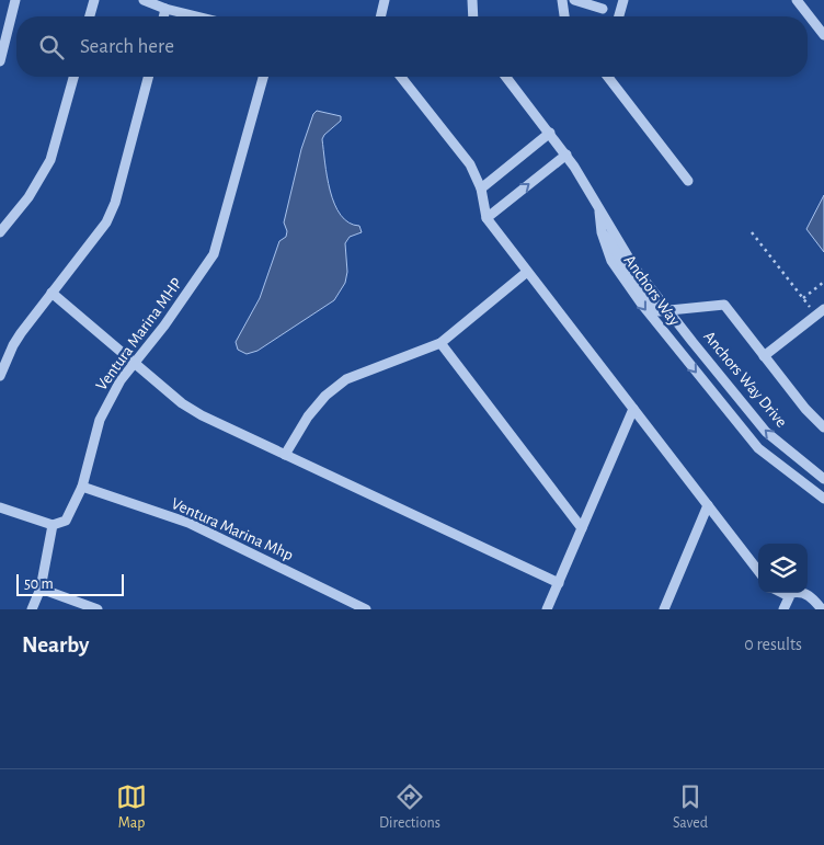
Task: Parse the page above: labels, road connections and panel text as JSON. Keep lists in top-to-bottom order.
{
  "streets": {
    "street": [
      "Anchors Way",
      "Ventura Marina MHP",
      "Anchors Way Drive",
      "Ventura Marina Mhp"
    ]
  },
  "crossings": [
    ["Anchors Way", "Anchors Way Drive"],
    ["Ventura Marina MHP", "Ventura Marina Mhp"]
  ],
  "scale_bar": "50 m",
  "page": {
    "search": "Search here",
    "scale": "50 m",
    "heading": ["Nearby", "0 results"],
    "nav": ["Map", "Directions", "Saved"]
  }
}
